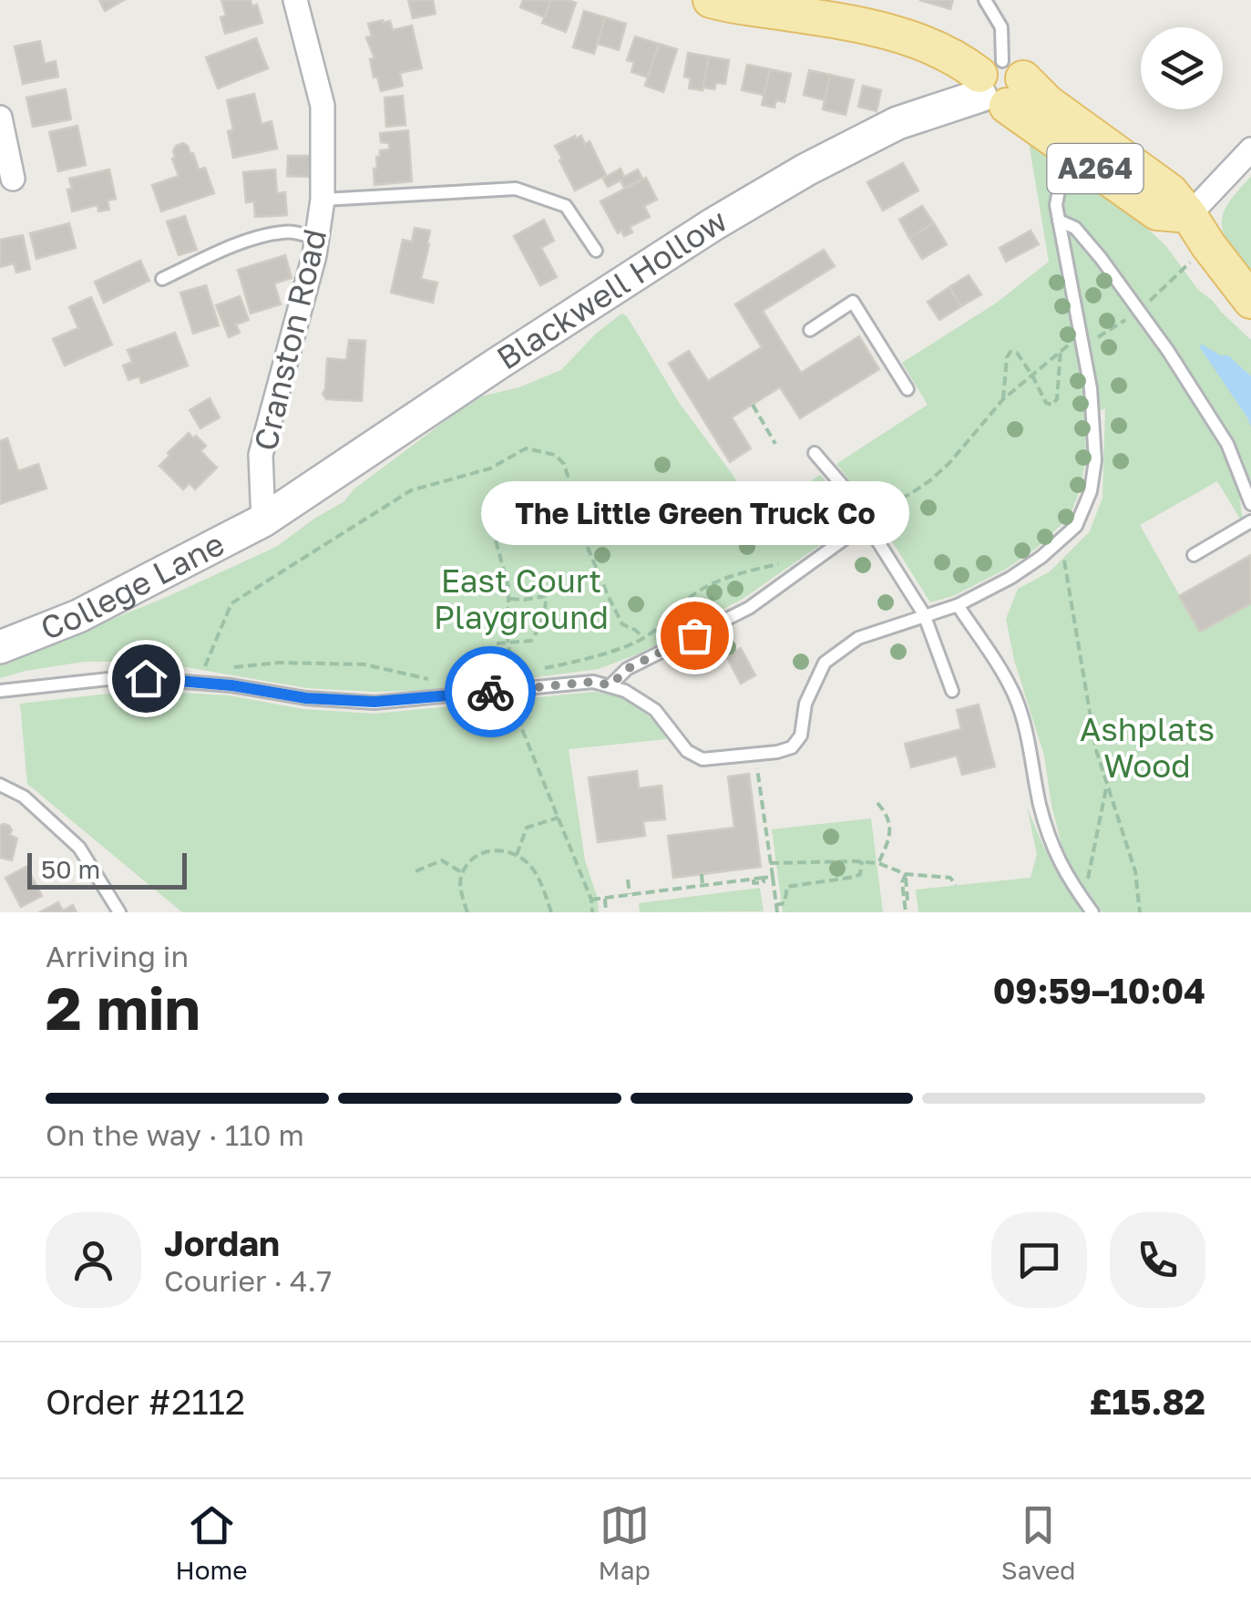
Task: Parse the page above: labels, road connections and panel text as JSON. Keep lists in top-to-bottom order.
{
  "streets": {
    "main road": ["A264", "Blackwell Hollow", "College Lane"],
    "street": ["Cranston Road"]
  },
  "crossings": [
    ["A264", "Blackwell Hollow"],
    ["Blackwell Hollow", "Cranston Road"],
    ["Blackwell Hollow", "College Lane"],
    ["Cranston Road", "College Lane"]
  ],
  "parks": ["East Court Playground", "Ashplats Wood"],
  "places": ["The Little Green Truck Co"],
  "scale_bar": "50 m",
  "page": {
    "bubble": "The Little Green Truck Co",
    "scale": "50 m",
    "heading": ["2 min", "Arriving in", "09:59–10:04"],
    "panel": [
      "Jordan",
      "Courier · 4.7",
      "Order #2112",
      "£15.82"
    ],
    "bar": "On the way · 110 m",
    "tabs": ["Home", "Map", "Saved"]
  }
}
